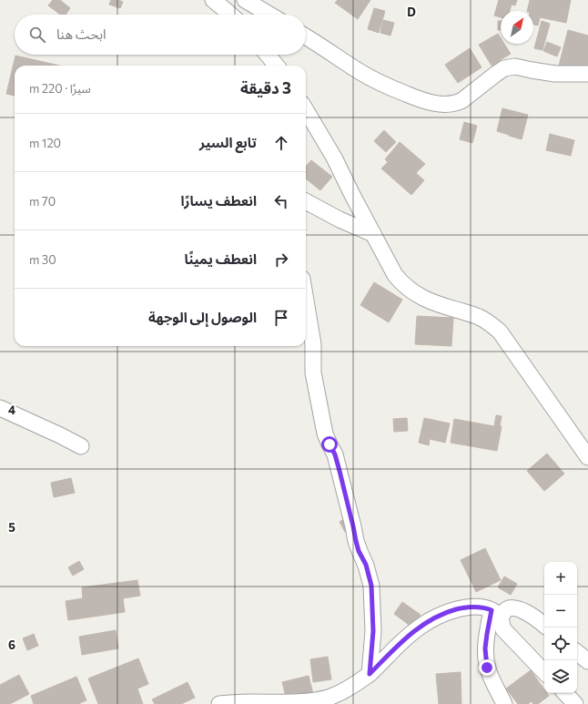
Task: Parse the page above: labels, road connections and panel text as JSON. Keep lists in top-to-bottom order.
{
  "north": "top right",
  "page": {
    "search": "ابحث هنا",
    "heading": ["3 دقيقة", "سيرًا · 220 m"],
    "list": [
      ["تابع السير", "120 m"],
      ["انعطف يسارًا", "70 m"],
      ["انعطف يمينًا", "30 m"],
      "الوصول إلى الوجهة"
    ],
    "map_buttons": ["+", "−"]
  },
  "grid": {
    "columns": ["D"],
    "rows": ["4", "5", "6"]
  }
}
